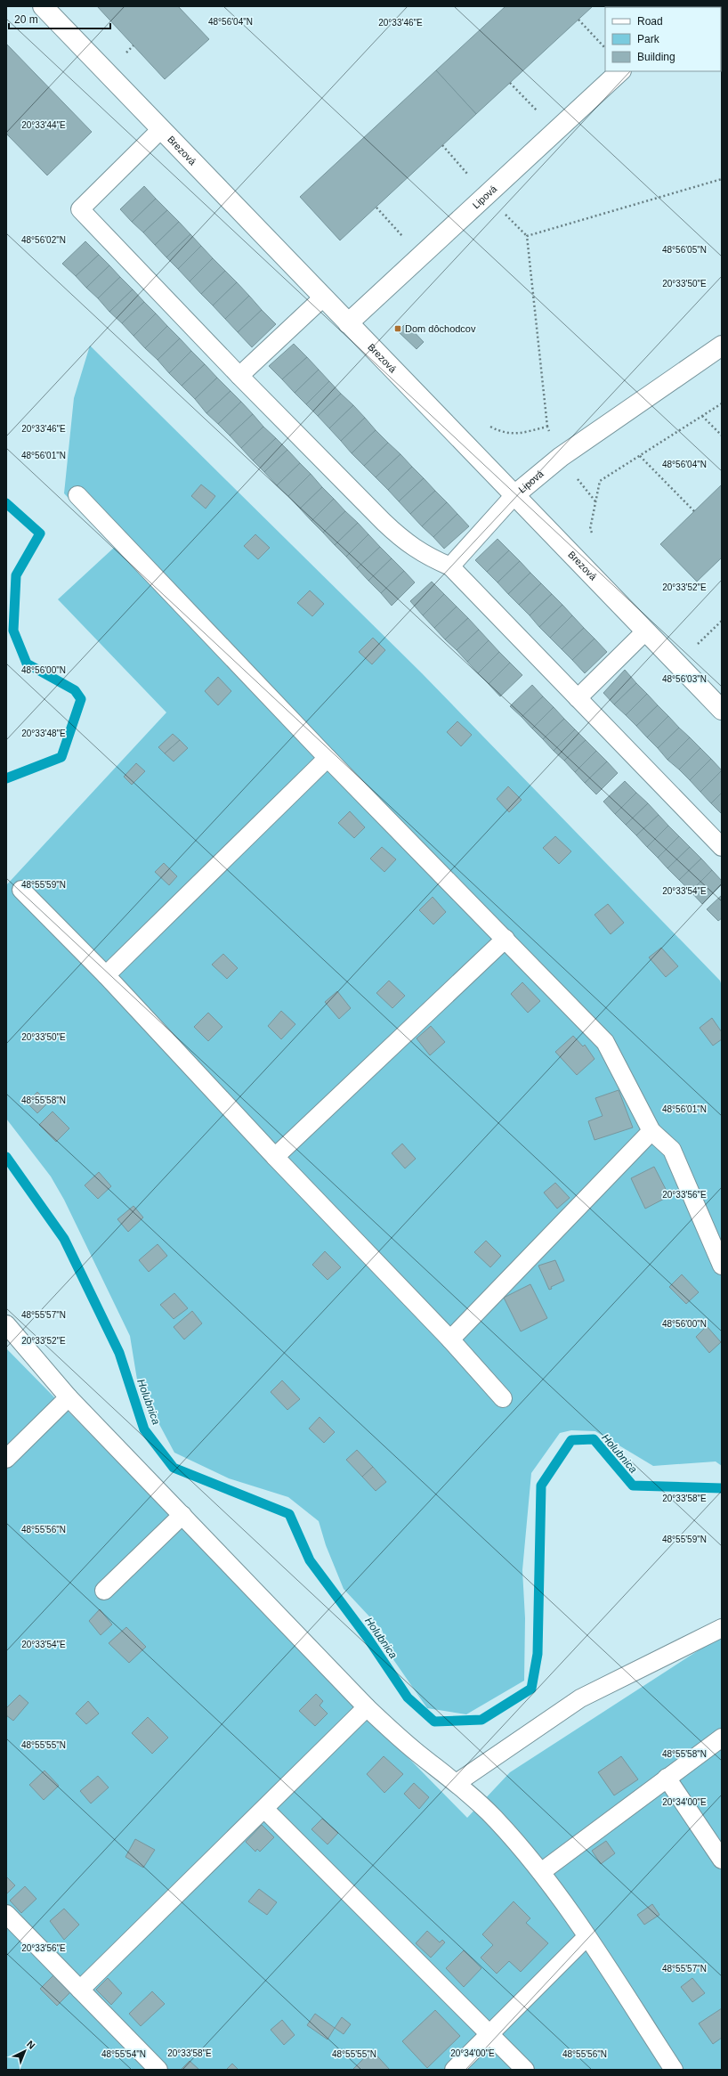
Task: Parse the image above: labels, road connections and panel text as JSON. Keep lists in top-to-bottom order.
{
  "streets": {
    "street": ["Brezová", "Lipová"]
  },
  "crossings": [
    ["Brezová", "Lipová"]
  ],
  "water": ["Holubnica"],
  "places": {
    "transit": ["Dom dôchodcov"]
  },
  "legend": ["Road", "Park", "Building"],
  "scale_bar": "20 m",
  "north": "top right",
  "coordinates": [
    "48°56'04\"N",
    "20°33'46\"E",
    "20°33'44\"E",
    "48°56'02\"N",
    "48°56'05\"N",
    "20°33'50\"E",
    "48°56'01\"N",
    "20°33'52\"E",
    "48°56'00\"N",
    "48°56'03\"N",
    "20°33'48\"E",
    "48°55'59\"N",
    "20°33'54\"E",
    "48°55'58\"N",
    "20°33'56\"E",
    "48°55'57\"N",
    "20°33'58\"E",
    "48°55'56\"N",
    "48°55'55\"N",
    "20°34'00\"E",
    "48°55'54\"N"
  ]
}
